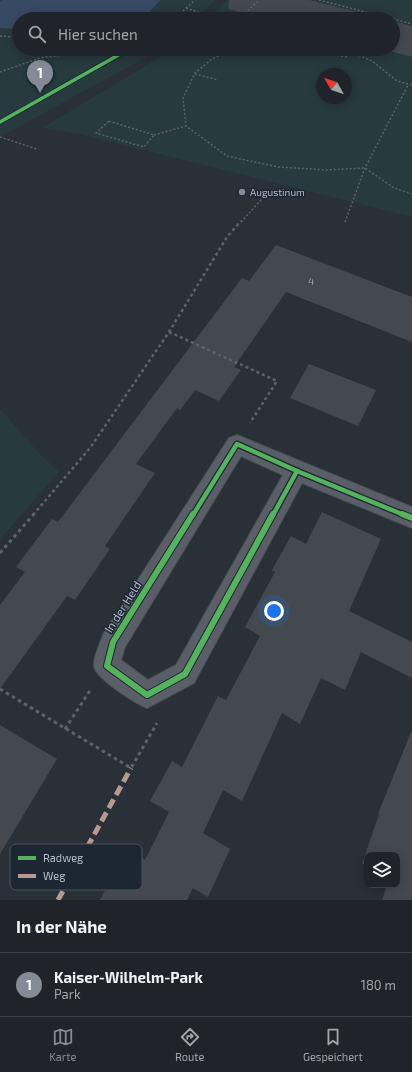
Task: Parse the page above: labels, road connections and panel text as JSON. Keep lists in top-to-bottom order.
{
  "streets": {
    "street": ["In der Held"]
  },
  "places": ["Augustinum"],
  "house_numbers": ["4"],
  "legend": ["Radweg", "Weg"],
  "north": "top left",
  "page": {
    "search": "Hier suchen",
    "pins": "1",
    "heading": "In der Nähe",
    "list": [
      {
        "mark": "1",
        "name": "Kaiser-Wilhelm-Park",
        "note": "Park",
        "value": "180 m"
      }
    ],
    "nav": ["Karte", "Route", "Gespeichert"]
  }
}
